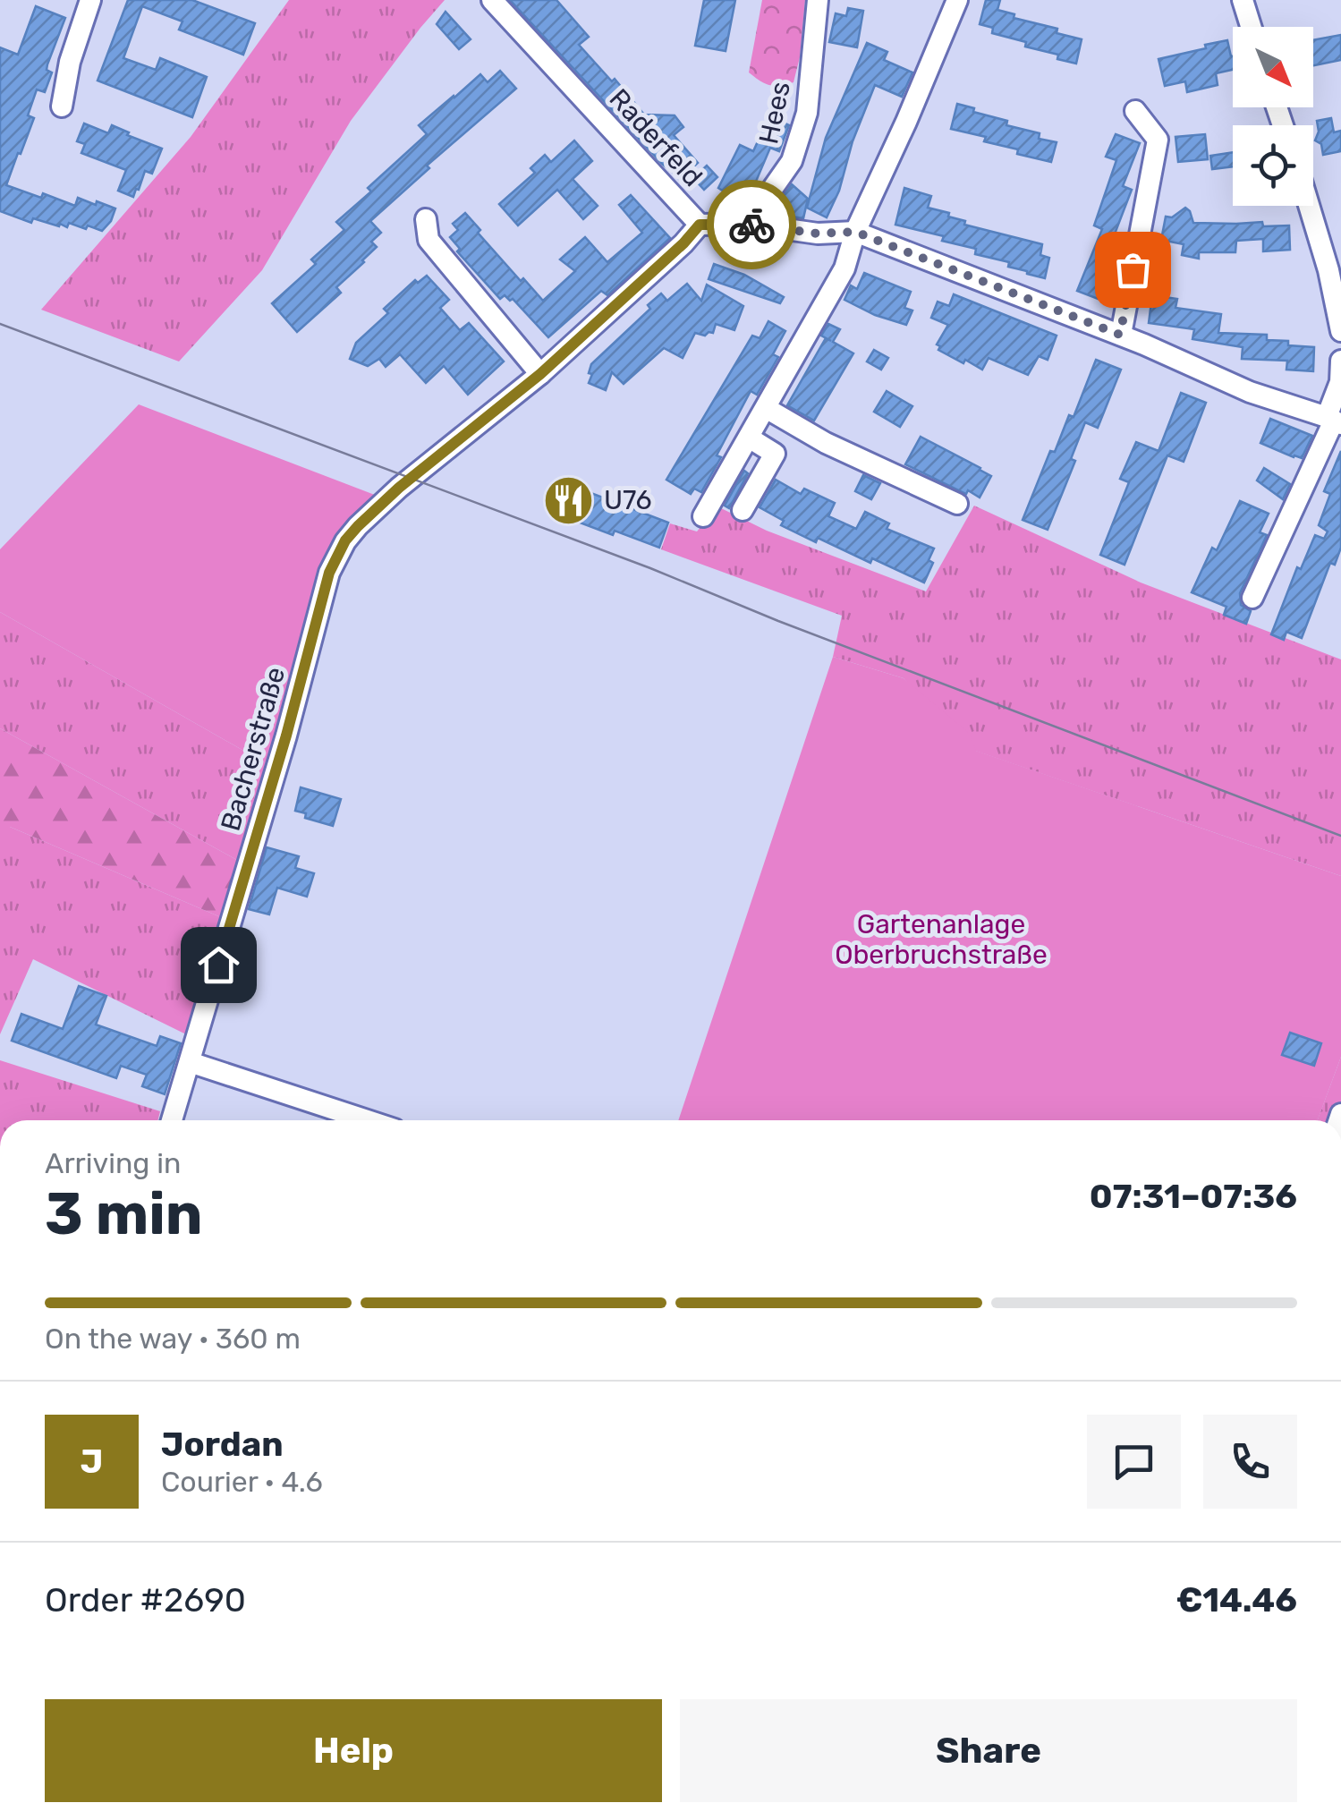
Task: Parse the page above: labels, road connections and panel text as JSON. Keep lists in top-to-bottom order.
{
  "streets": {
    "street": ["Hees", "Raderfeld", "Bacherstraße"]
  },
  "crossings": [
    ["Hees", "Raderfeld"]
  ],
  "parks": ["Gartenanlage Oberbruchstraße"],
  "places": {
    "restaurant": ["U76"]
  },
  "north": "bottom right",
  "page": {
    "heading": ["3 min", "Arriving in", "07:31–07:36"],
    "panel": [
      "Jordan",
      "Courier · 4.6",
      "Order #2690",
      "€14.46"
    ],
    "bar": "On the way · 360 m",
    "round": "J",
    "buttons": ["Help", "Share"]
  }
}
